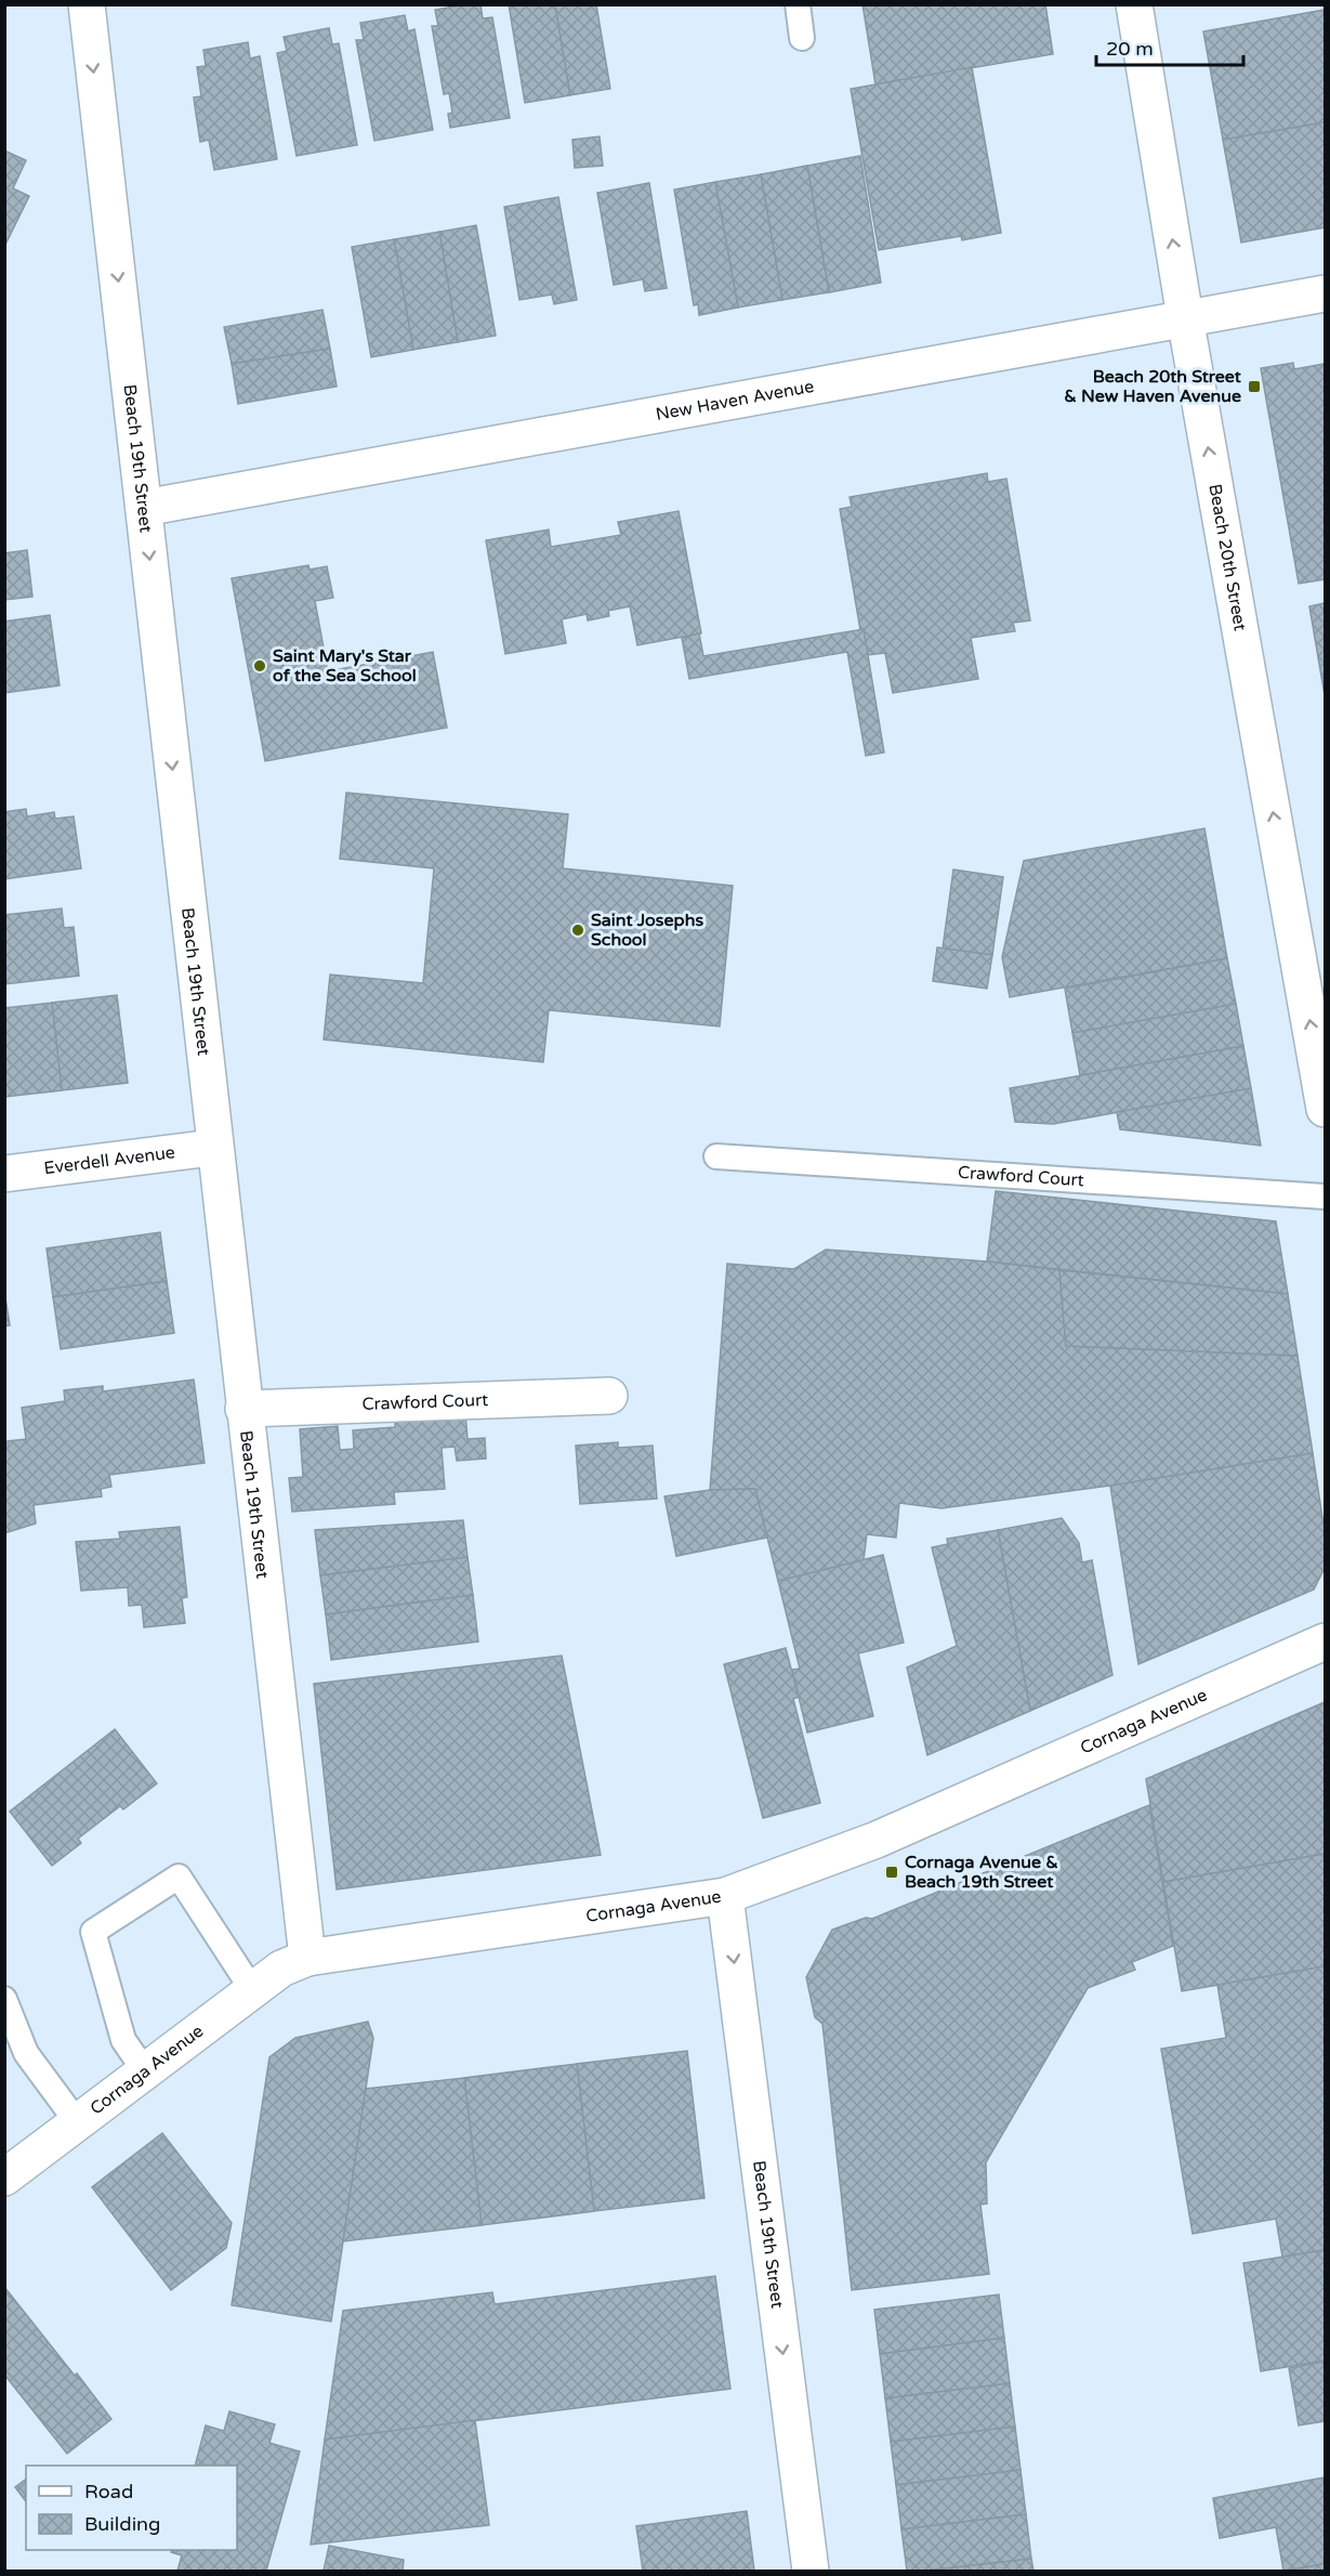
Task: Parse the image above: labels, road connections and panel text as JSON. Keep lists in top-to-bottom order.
{
  "streets": {
    "street": [
      "New Haven Avenue",
      "Beach 19th Street",
      "Beach 20th Street",
      "Everdell Avenue",
      "Crawford Court",
      "Cornaga Avenue"
    ]
  },
  "crossings": [
    ["New Haven Avenue", "Beach 19th Street"],
    ["New Haven Avenue", "Beach 20th Street"],
    ["Beach 19th Street", "Everdell Avenue"],
    ["Beach 19th Street", "Crawford Court"],
    ["Beach 19th Street", "Cornaga Avenue"]
  ],
  "one_way": ["Beach 19th Street", "Beach 20th Street"],
  "places": {
    "transit": ["Beach 20th Street & New Haven Avenue", "Cornaga Avenue & Beach 19th Street"],
    "other": ["Saint Mary's Star of the Sea School", "Saint Josephs School"]
  },
  "legend": ["Road", "Building"],
  "scale_bar": "20 m"
}
